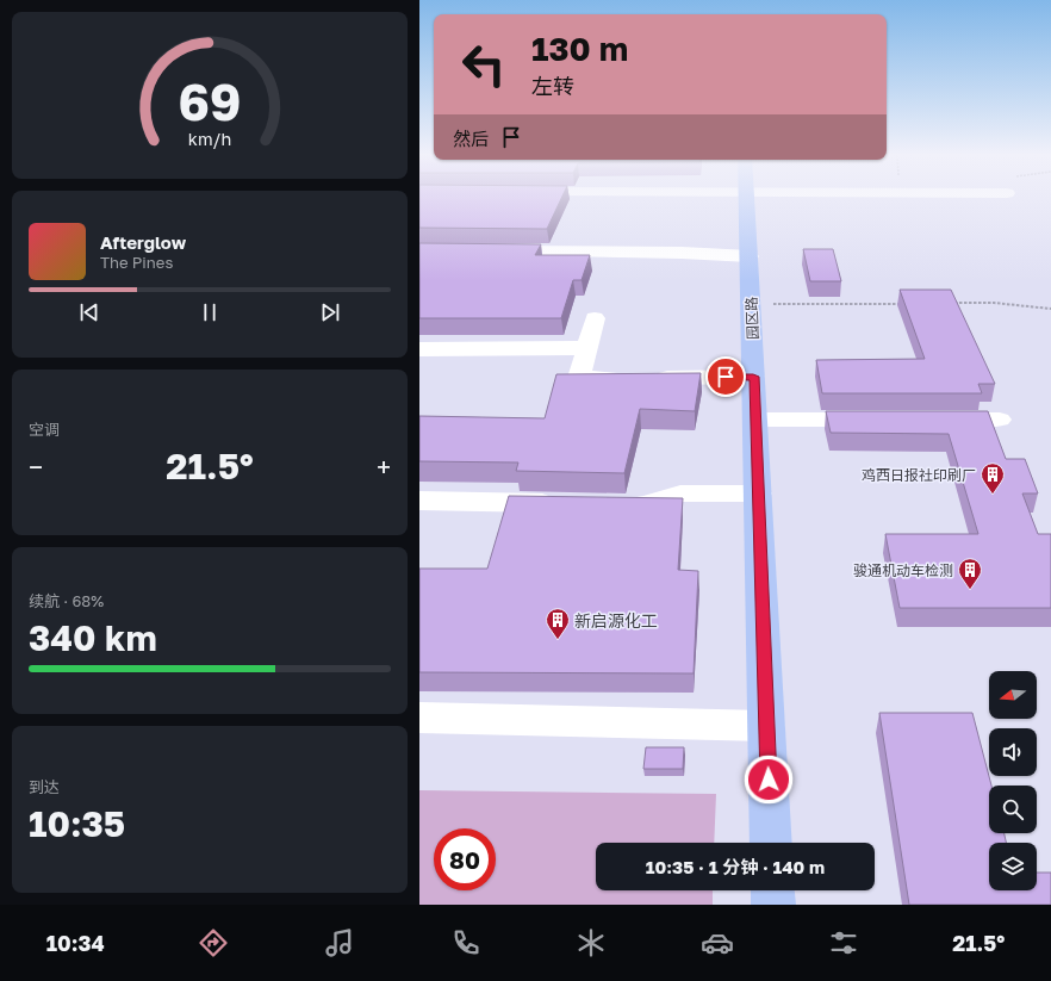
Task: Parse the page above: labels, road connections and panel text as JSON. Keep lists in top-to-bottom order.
{
  "streets": {
    "highway": ["园区路"]
  },
  "places": {
    "building": ["鸡西日报社印刷厂", "骏通机动车检测", "新启源化工"]
  },
  "north": "left",
  "page": {
    "turn": ["130 m", "左转"],
    "then": "然后",
    "song": ["Afterglow", "The Pines"],
    "tile": [
      "空调",
      ["续航 · 68%", "340 km"],
      ["到达", "10:35"]
    ],
    "heat": ["−", "21.5°", "+"],
    "limit": "80",
    "trip": "10:35 · 1 分钟 · 140 m",
    "tabs": ["10:34", "21.5°"],
    "gauge": ["69", "km/h"]
  }
}
